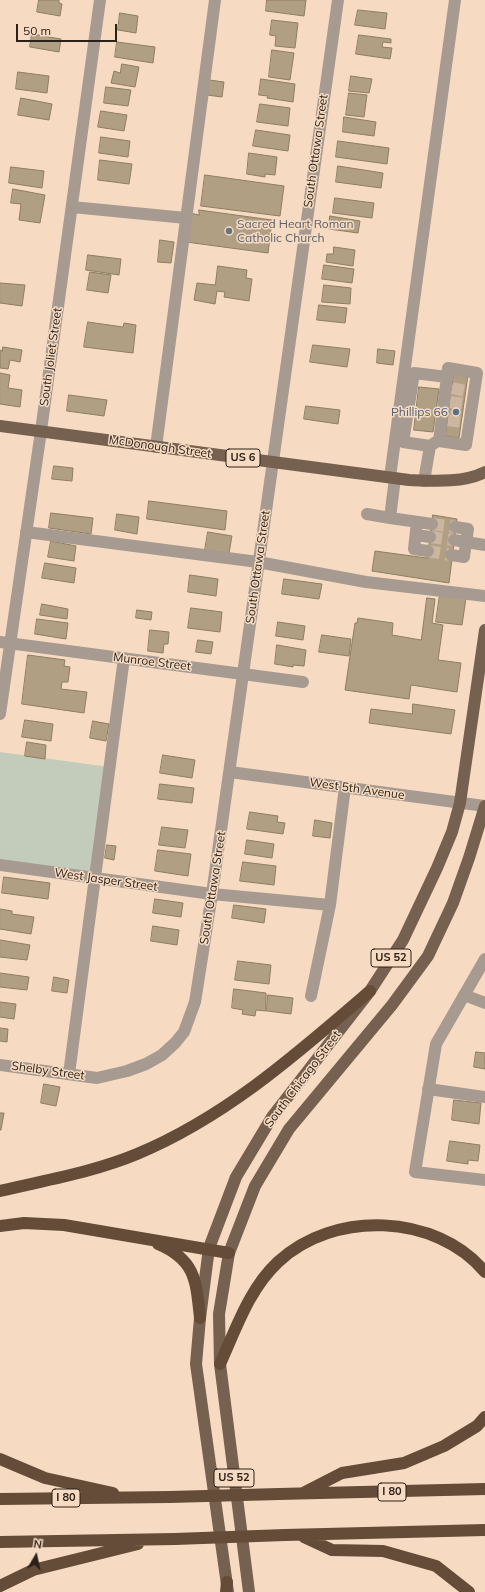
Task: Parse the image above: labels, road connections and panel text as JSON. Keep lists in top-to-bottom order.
{
  "streets": {
    "highway": ["I 80"],
    "main road": [
      "McDonough Street",
      "US 6",
      "US 52",
      "South Chicago Street"
    ],
    "street": [
      "South Ottawa Street",
      "South Joliet Street",
      "Munroe Street",
      "West 5th Avenue",
      "West Jasper Street",
      "Shelby Street"
    ]
  },
  "crossings": [
    ["South Ottawa Street", "McDonough Street"],
    ["South Ottawa Street", "Munroe Street"],
    ["South Ottawa Street", "West 5th Avenue"],
    ["South Ottawa Street", "West Jasper Street"],
    ["South Ottawa Street", "Shelby Street"],
    ["South Joliet Street", "McDonough Street"],
    ["South Joliet Street", "Munroe Street"],
    ["West 5th Avenue", "South Chicago Street"]
  ],
  "places": ["Sacred Heart Roman Catholic Church", "Phillips 66"],
  "scale_bar": "50 m",
  "north": "top"
}
